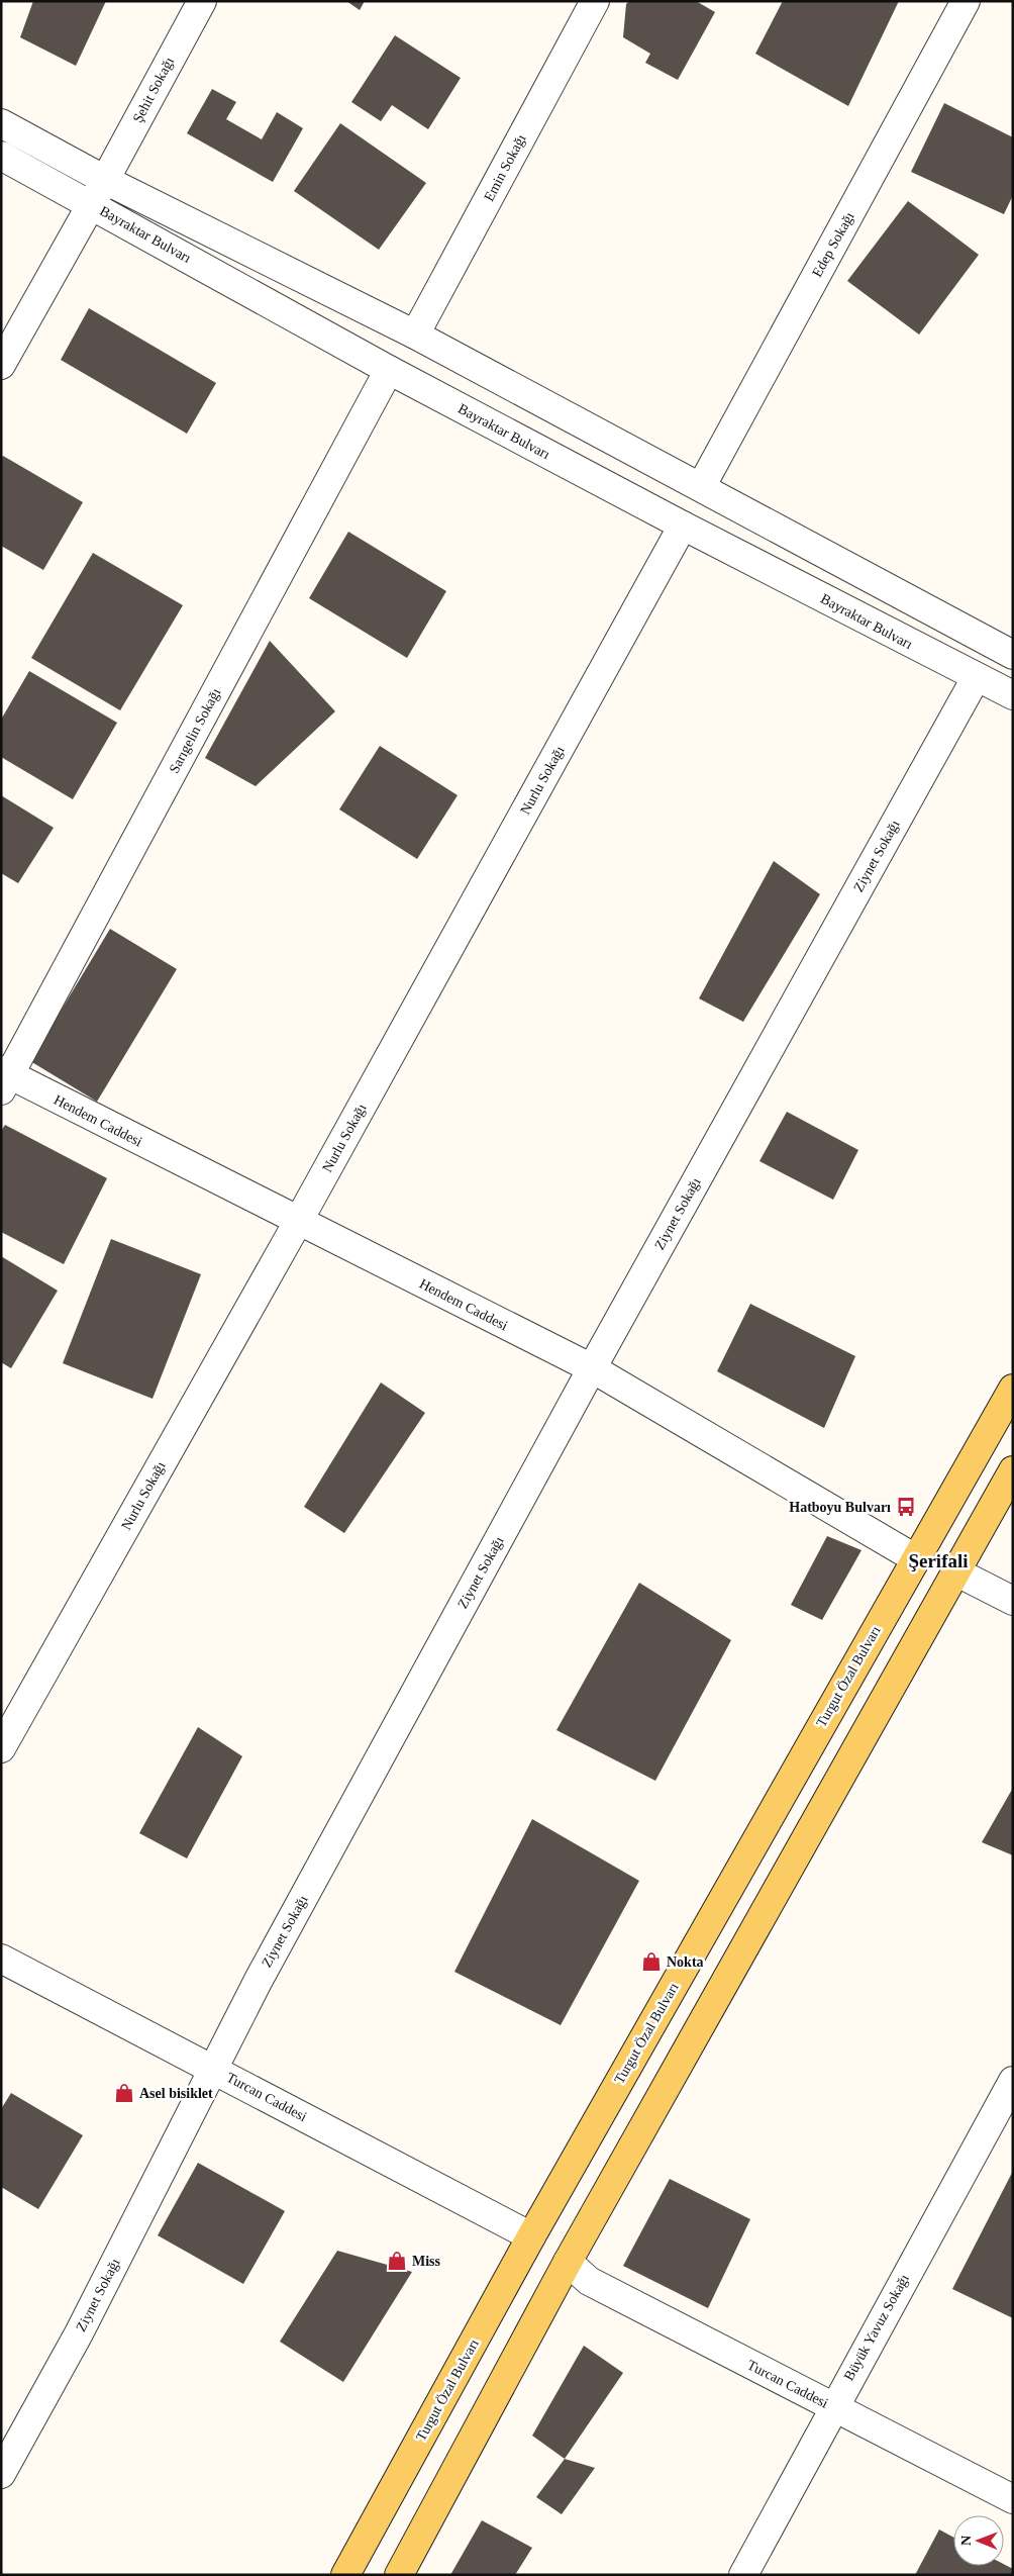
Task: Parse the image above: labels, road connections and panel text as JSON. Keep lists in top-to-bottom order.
{
  "streets": {
    "main road": ["Turgut Özal Bulvarı"],
    "street": [
      "Şehit Sokağı",
      "Emin Sokağı",
      "Bayraktar Bulvarı",
      "Edep Sokağı",
      "Sarıgelin Sokağı",
      "Nurlu Sokağı",
      "Ziynet Sokağı",
      "Hendem Caddesi",
      "Turcan Caddesi",
      "Büyük Yavuz Sokağı"
    ]
  },
  "crossings": [
    ["Şehit Sokağı", "Bayraktar Bulvarı"],
    ["Emin Sokağı", "Bayraktar Bulvarı"],
    ["Bayraktar Bulvarı", "Edep Sokağı"],
    ["Bayraktar Bulvarı", "Sarıgelin Sokağı"],
    ["Bayraktar Bulvarı", "Nurlu Sokağı"],
    ["Bayraktar Bulvarı", "Ziynet Sokağı"],
    ["Sarıgelin Sokağı", "Hendem Caddesi"],
    ["Nurlu Sokağı", "Hendem Caddesi"],
    ["Ziynet Sokağı", "Hendem Caddesi"],
    ["Ziynet Sokağı", "Turcan Caddesi"],
    ["Hendem Caddesi", "Turgut Özal Bulvarı"],
    ["Turgut Özal Bulvarı", "Turcan Caddesi"],
    ["Turcan Caddesi", "Büyük Yavuz Sokağı"]
  ],
  "districts": ["Şerifali"],
  "places": {
    "bus stop": ["Hatboyu Bulvarı"],
    "shop": ["Nokta", "Asel bisiklet", "Miss"]
  },
  "north": "left"
}
